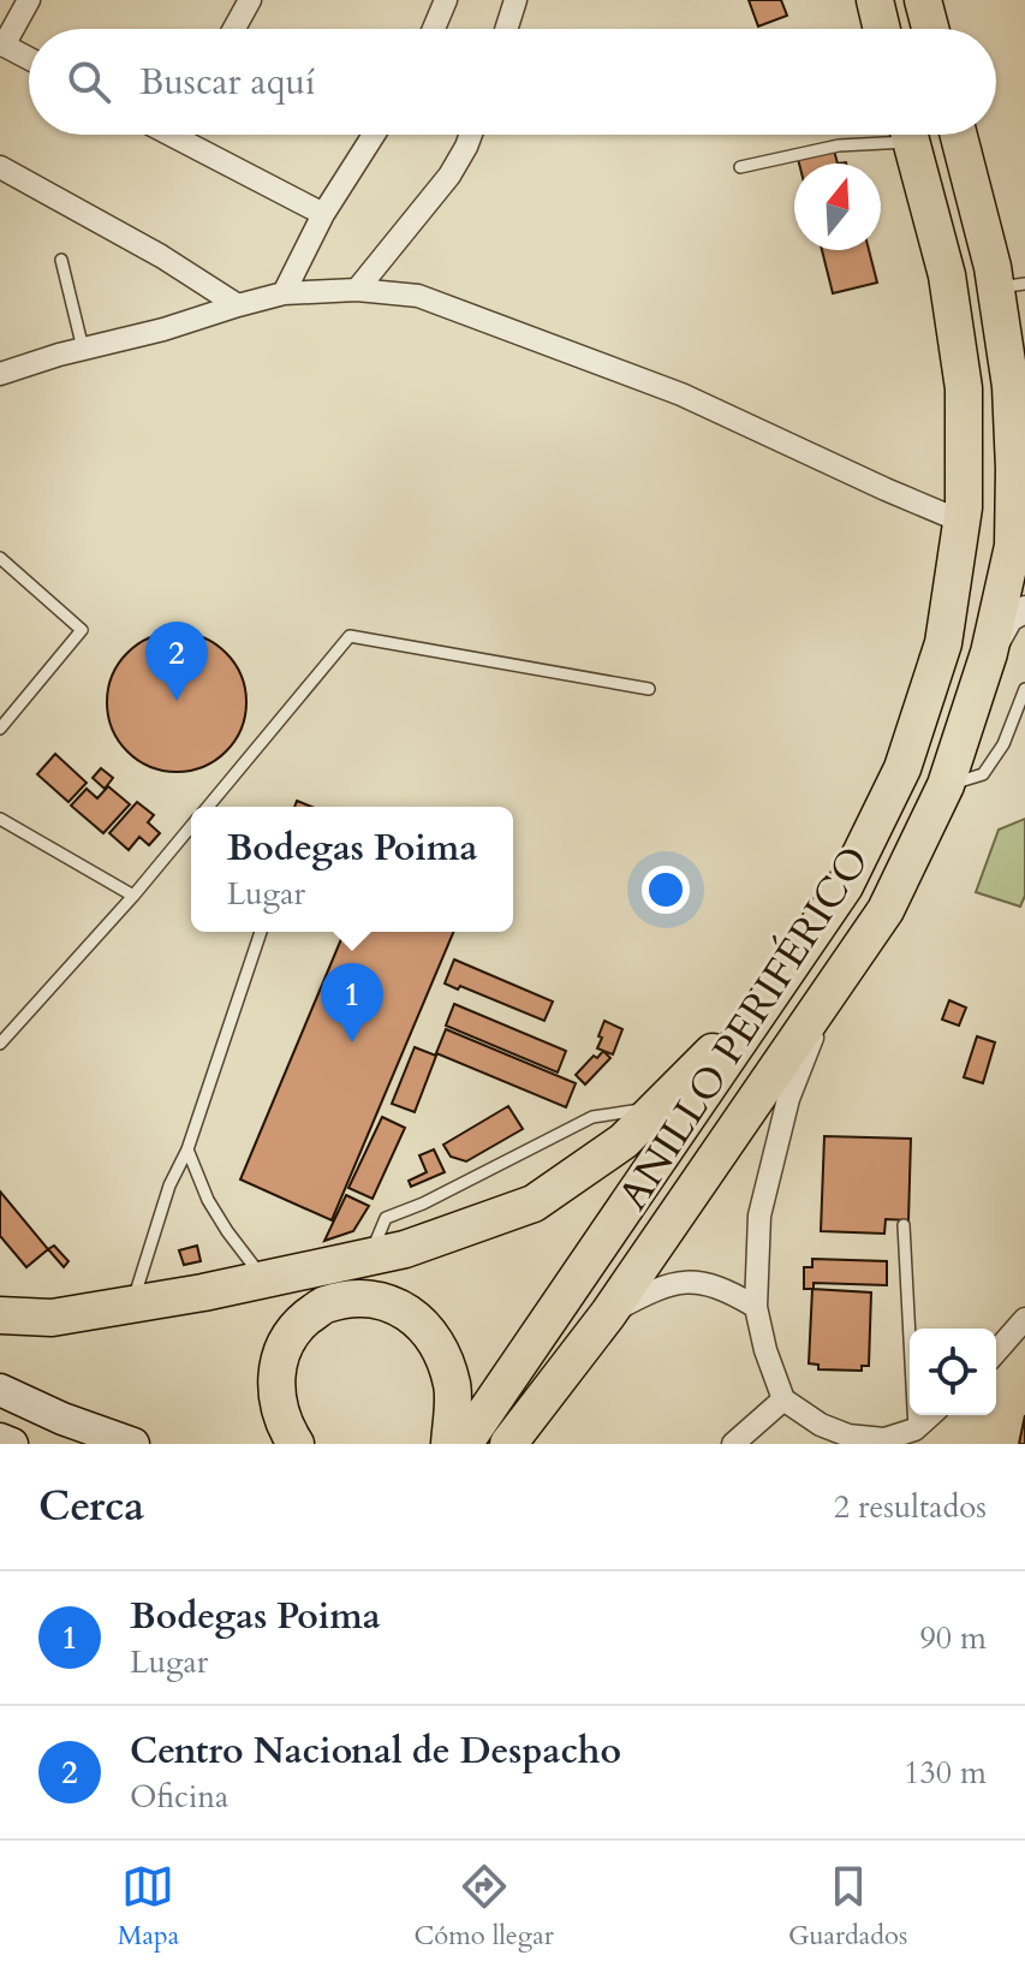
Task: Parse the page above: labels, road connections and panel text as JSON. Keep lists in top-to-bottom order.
{
  "streets": {
    "highway": ["ANILLO PERIFÉRICO"]
  },
  "north": "top",
  "page": {
    "search": "Buscar aquí",
    "pins": ["2", "1"],
    "popup": ["Bodegas Poima", "Lugar"],
    "heading": ["Cerca", "2 resultados"],
    "list": [
      {
        "mark": "1",
        "name": "Bodegas Poima",
        "note": "Lugar",
        "value": "90 m"
      },
      {
        "mark": "2",
        "name": "Centro Nacional de Despacho",
        "note": "Oficina",
        "value": "130 m"
      }
    ],
    "nav": ["Mapa", "Cómo llegar", "Guardados"]
  }
}
